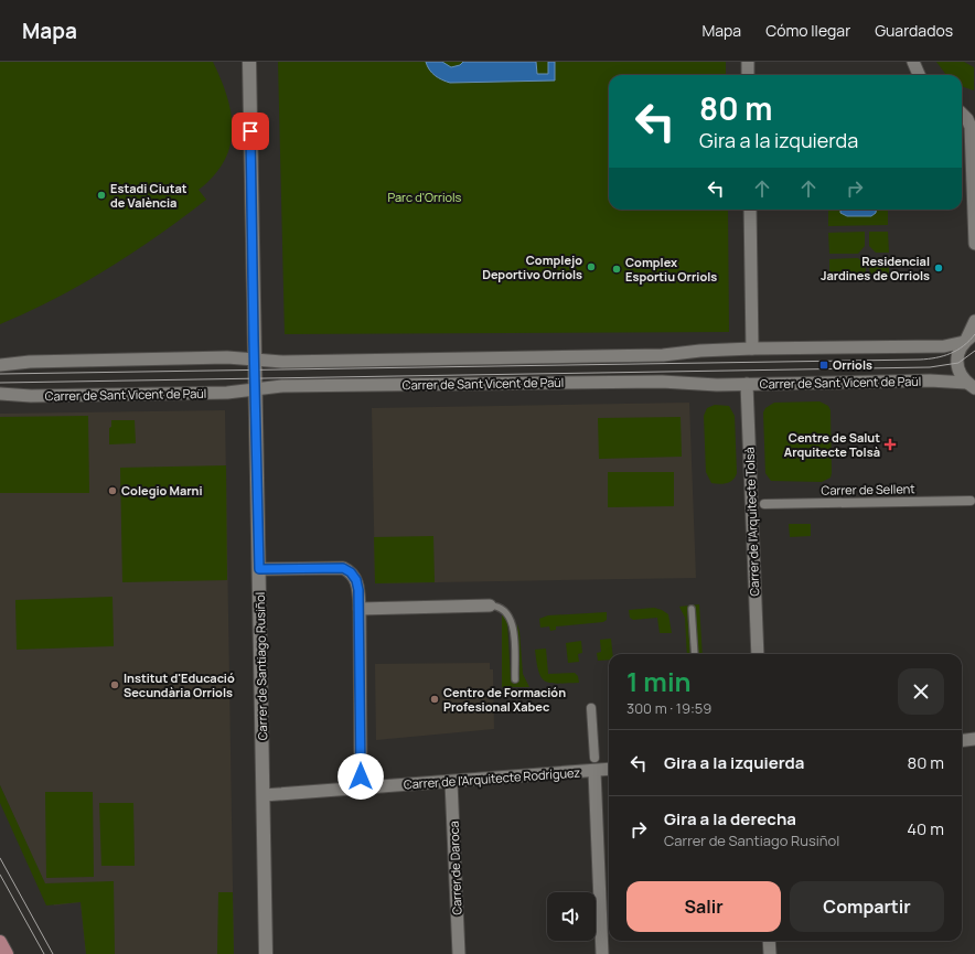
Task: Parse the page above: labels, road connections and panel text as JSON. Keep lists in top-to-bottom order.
{
  "streets": {
    "street": [
      "Carrer de Sant Vicent de Paül",
      "Carrer de Sellent",
      "Carrer de l'Arquitecte Tolsà",
      "Carrer de Santiago Rusiñol",
      "Carrer de l'Arquitecte Rodríguez",
      "Carrer de Daroca"
    ]
  },
  "crossings": [
    ["Carrer de Sant Vicent de Paül", "Carrer de l'Arquitecte Tolsà"],
    ["Carrer de Sant Vicent de Paül", "Carrer de Santiago Rusiñol"],
    ["Carrer de Santiago Rusiñol", "Carrer de l'Arquitecte Rodríguez"],
    ["Carrer de l'Arquitecte Rodríguez", "Carrer de Daroca"]
  ],
  "parks": ["Parc d'Orriols"],
  "places": {
    "other": [
      "Estadi Ciutat de València",
      "Complejo Deportivo Orriols",
      "Residencial Jardines de Orriols",
      "Complex Esportiu Orriols",
      "Colegio Marni",
      "Institut d'Educació Secundària Orriols",
      "Centro de Formación Profesional Xabec"
    ],
    "transit": ["Orriols"],
    "health": ["Centre de Salut Arquitecte Tolsà"]
  },
  "page": {
    "header": "Mapa",
    "nav": ["Mapa", "Cómo llegar", "Guardados"],
    "turn": ["80 m", "Gira a la izquierda"],
    "heading": ["1 min", "300 m · 19:59"],
    "list": [
      {
        "name": "Gira a la izquierda",
        "value": "80 m"
      },
      {
        "name": "Gira a la derecha",
        "note": "Carrer de Santiago Rusiñol",
        "value": "40 m"
      }
    ],
    "buttons": ["Salir", "Compartir"]
  }
}
